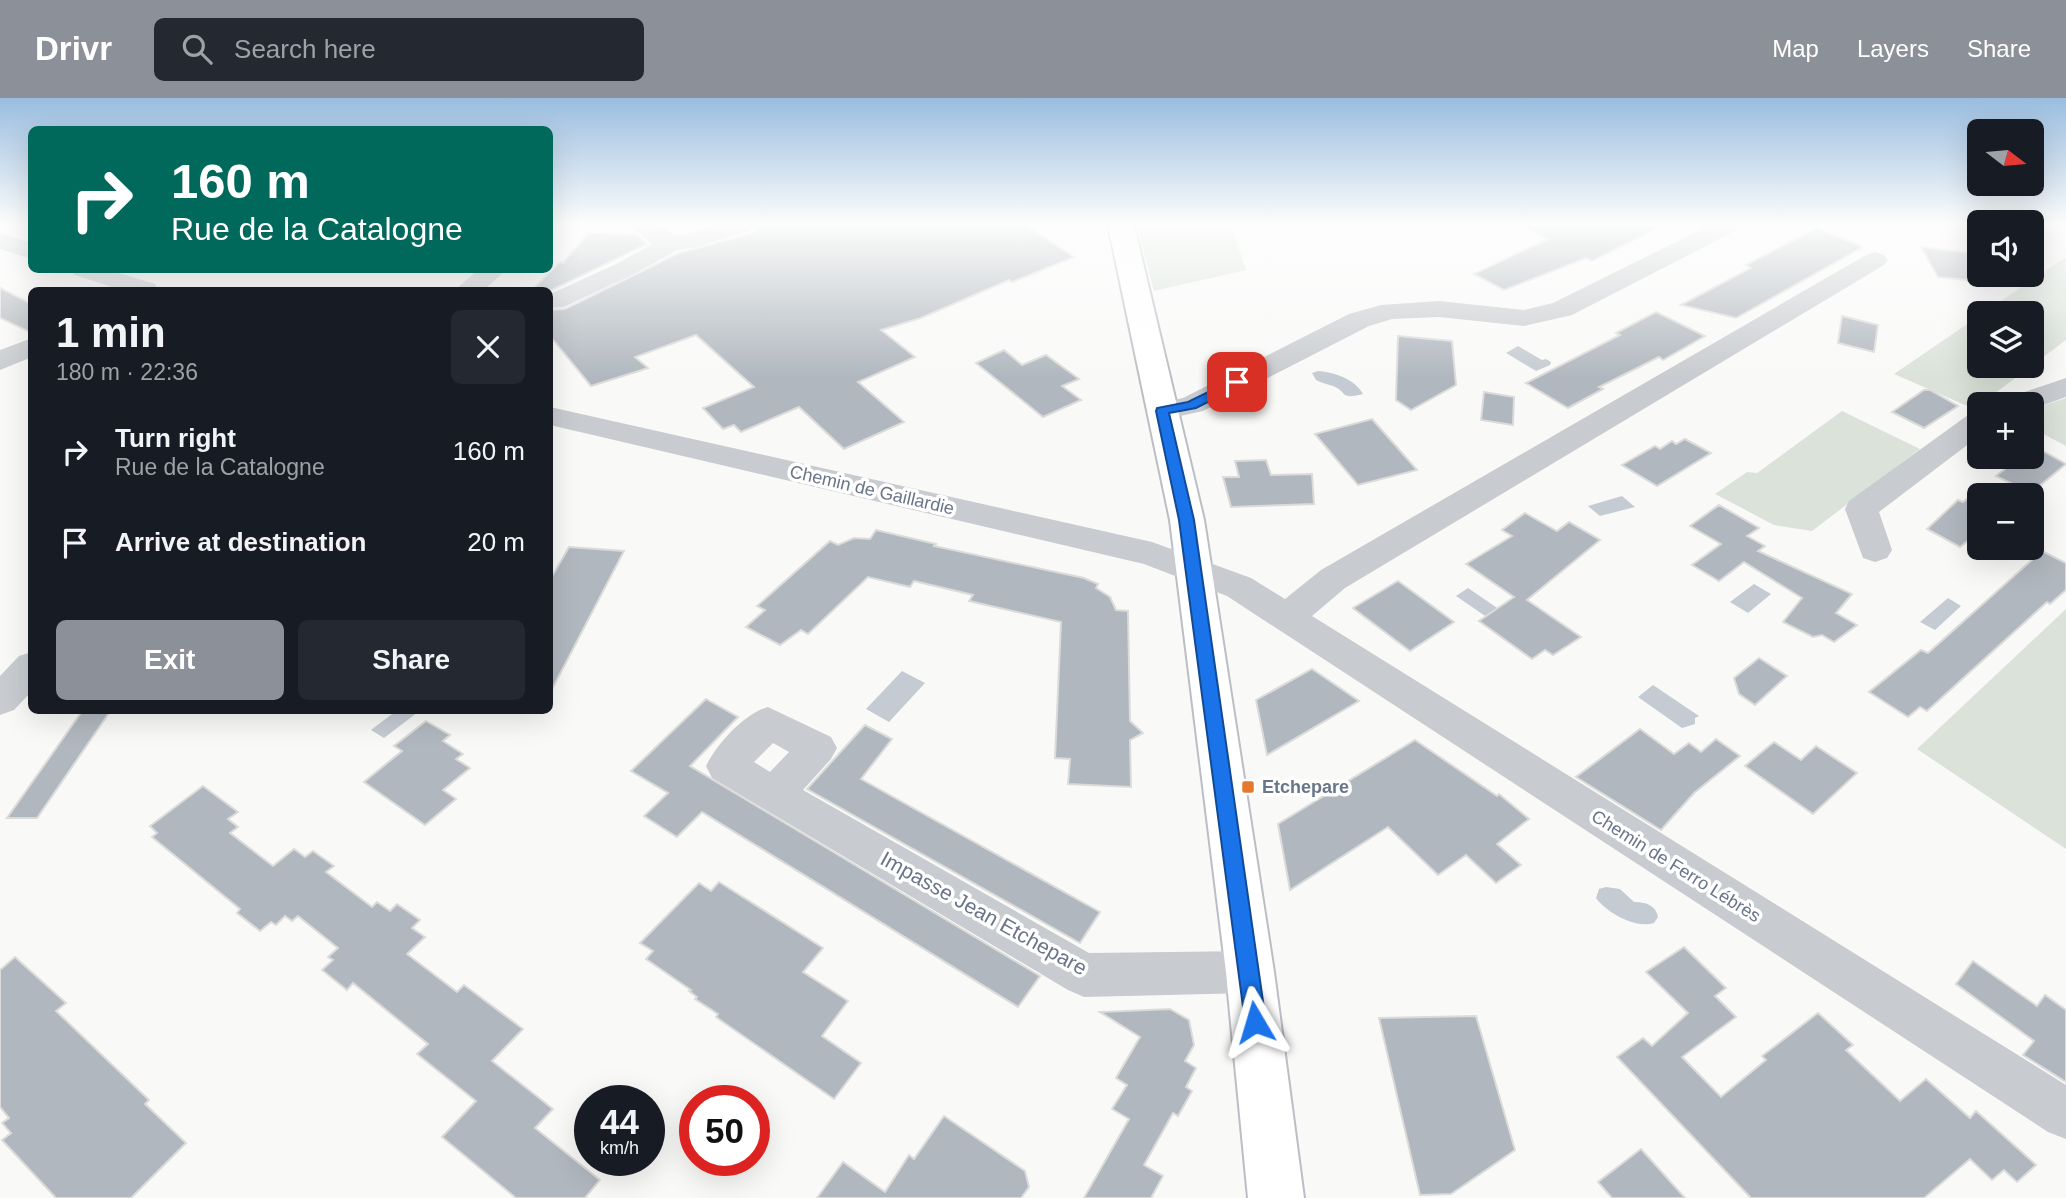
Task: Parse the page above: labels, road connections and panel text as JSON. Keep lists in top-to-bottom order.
{
  "streets": {
    "street": ["Chemin de Gaillardie", "Chemin de Ferro Lébrès", "Impasse Jean Etchepare"]
  },
  "crossings": [
    ["Chemin de Gaillardie", "Chemin de Ferro Lébrès"]
  ],
  "places": {
    "transit": ["Etchepare"]
  },
  "north": "right",
  "page": {
    "header": "Drivr",
    "search": "Search here",
    "nav": ["Map", "Layers", "Share"],
    "map_buttons": ["+", "−"],
    "turn": ["160 m", "Rue de la Catalogne"],
    "heading": ["1 min", "180 m · 22:36"],
    "list": [
      {
        "name": "Turn right",
        "note": "Rue de la Catalogne",
        "value": "160 m"
      },
      {
        "name": "Arrive at destination",
        "value": "20 m"
      }
    ],
    "buttons": ["Exit", "Share"],
    "speed": "44 km/h",
    "limit": "50"
  }
}
